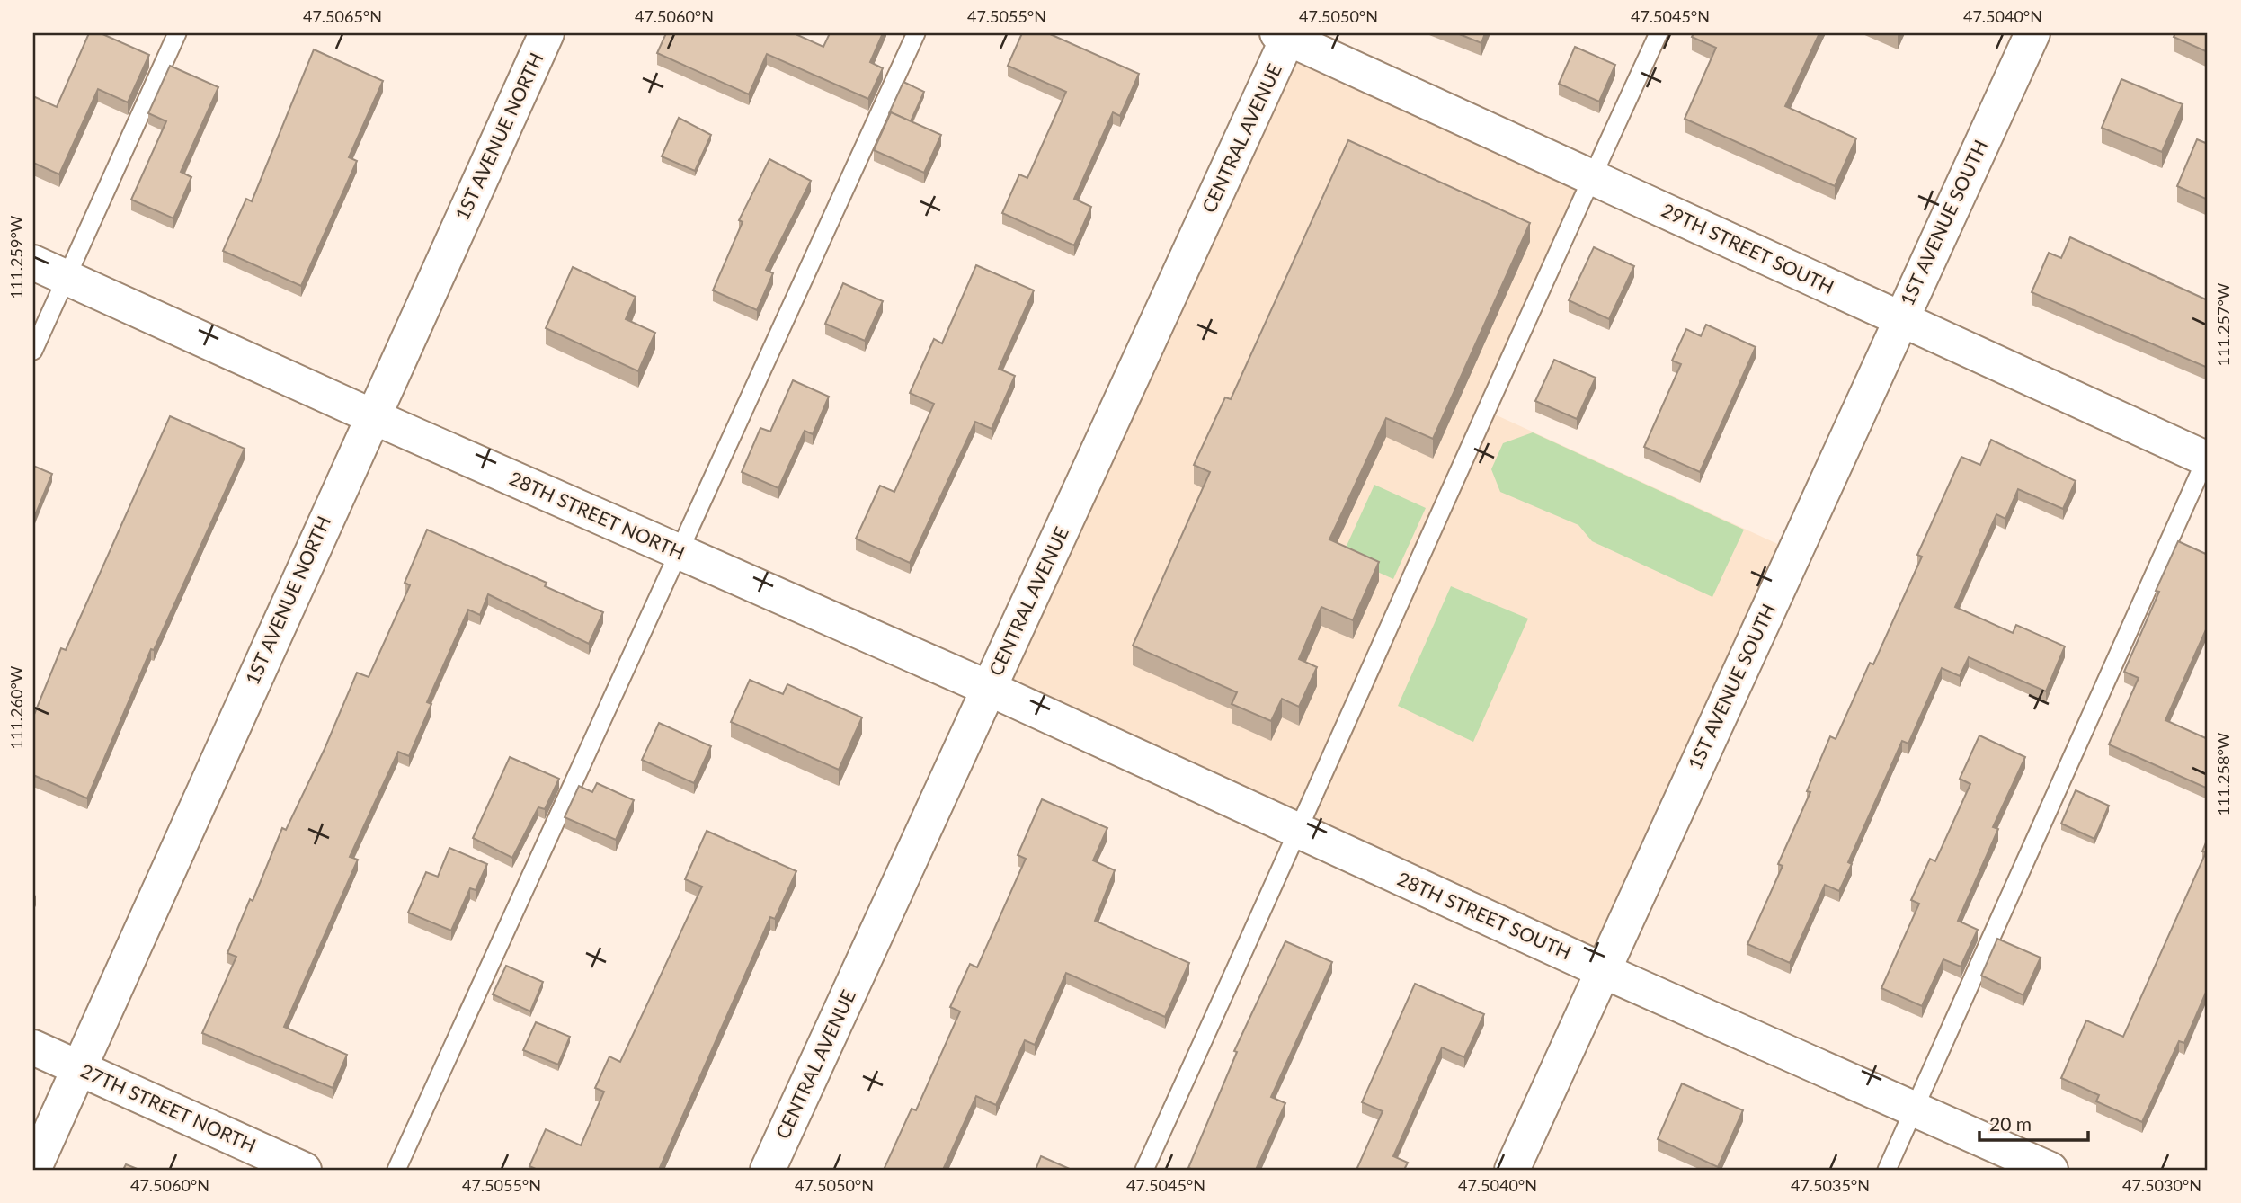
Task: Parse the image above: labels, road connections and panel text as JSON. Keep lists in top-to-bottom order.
{
  "streets": {
    "street": [
      "1ST AVENUE NORTH",
      "CENTRAL AVENUE",
      "1ST AVENUE SOUTH",
      "29TH STREET SOUTH",
      "28TH STREET NORTH",
      "28TH STREET SOUTH",
      "27TH STREET NORTH"
    ]
  },
  "crossings": [
    ["1ST AVENUE NORTH", "28TH STREET NORTH"],
    ["1ST AVENUE NORTH", "27TH STREET NORTH"],
    ["CENTRAL AVENUE", "29TH STREET SOUTH"],
    ["CENTRAL AVENUE", "28TH STREET NORTH"],
    ["CENTRAL AVENUE", "28TH STREET SOUTH"],
    ["1ST AVENUE SOUTH", "29TH STREET SOUTH"],
    ["1ST AVENUE SOUTH", "28TH STREET SOUTH"],
    ["28TH STREET NORTH", "28TH STREET SOUTH"]
  ],
  "scale_bar": "20 m",
  "coordinates": [
    "47.5065°N",
    "47.5060°N",
    "47.5055°N",
    "47.5050°N",
    "47.5045°N",
    "47.5040°N",
    "111.259°W",
    "111.257°W",
    "111.260°W",
    "111.258°W",
    "47.5035°N",
    "47.5030°N"
  ]
}
